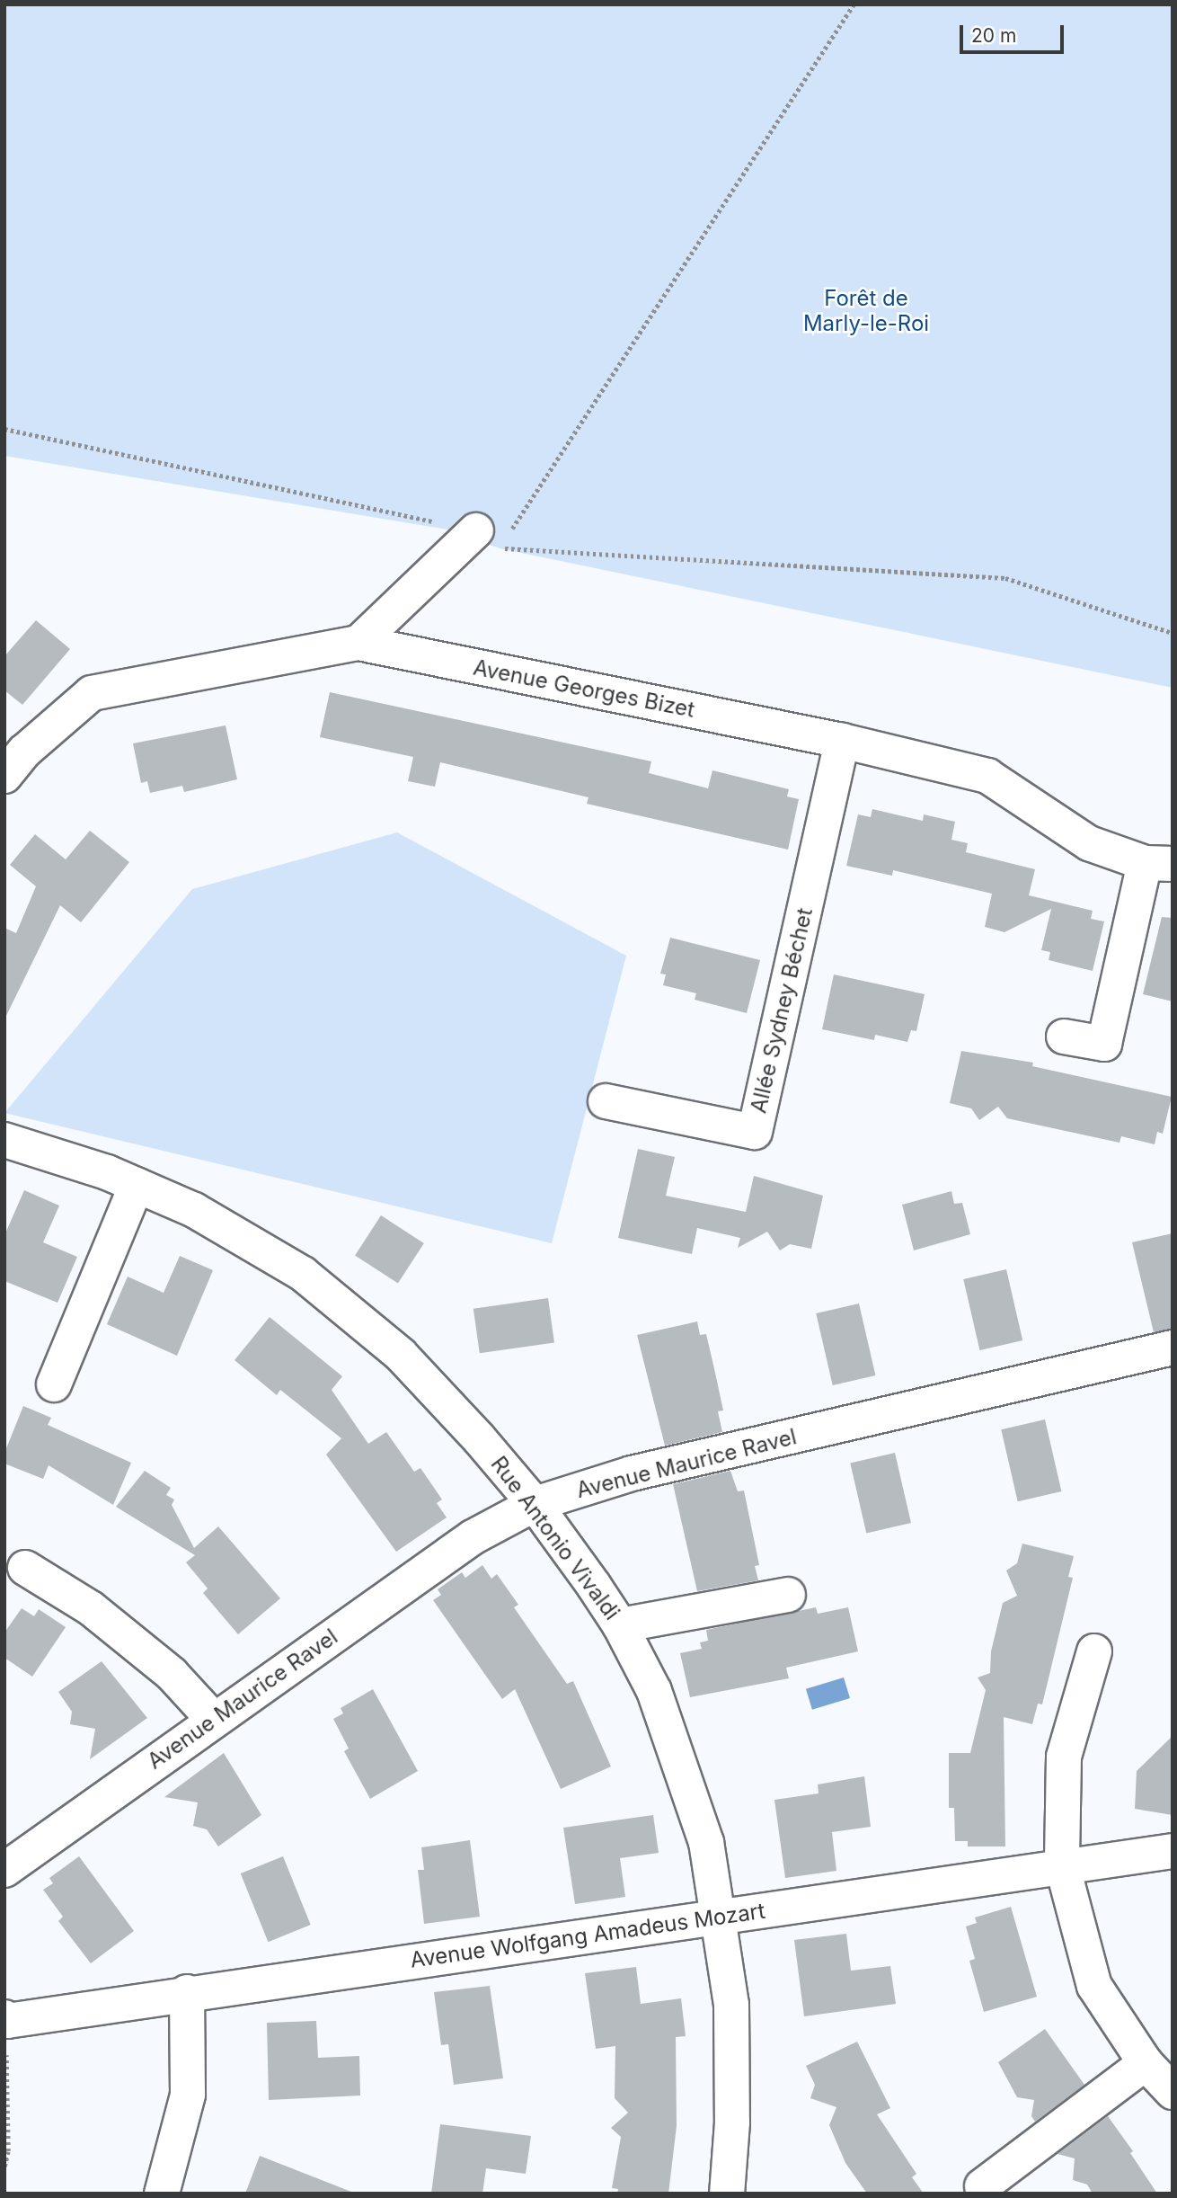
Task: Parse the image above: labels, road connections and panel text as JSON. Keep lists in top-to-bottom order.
{
  "streets": {
    "street": [
      "Avenue Georges Bizet",
      "Allée Sydney Béchet",
      "Avenue Maurice Ravel",
      "Rue Antonio Vivaldi",
      "Avenue Wolfgang Amadeus Mozart"
    ]
  },
  "crossings": [
    ["Avenue Georges Bizet", "Allée Sydney Béchet"],
    ["Avenue Maurice Ravel", "Rue Antonio Vivaldi"],
    ["Rue Antonio Vivaldi", "Avenue Wolfgang Amadeus Mozart"]
  ],
  "parks": ["Forêt de Marly-le-Roi"],
  "scale_bar": "20 m"
}
